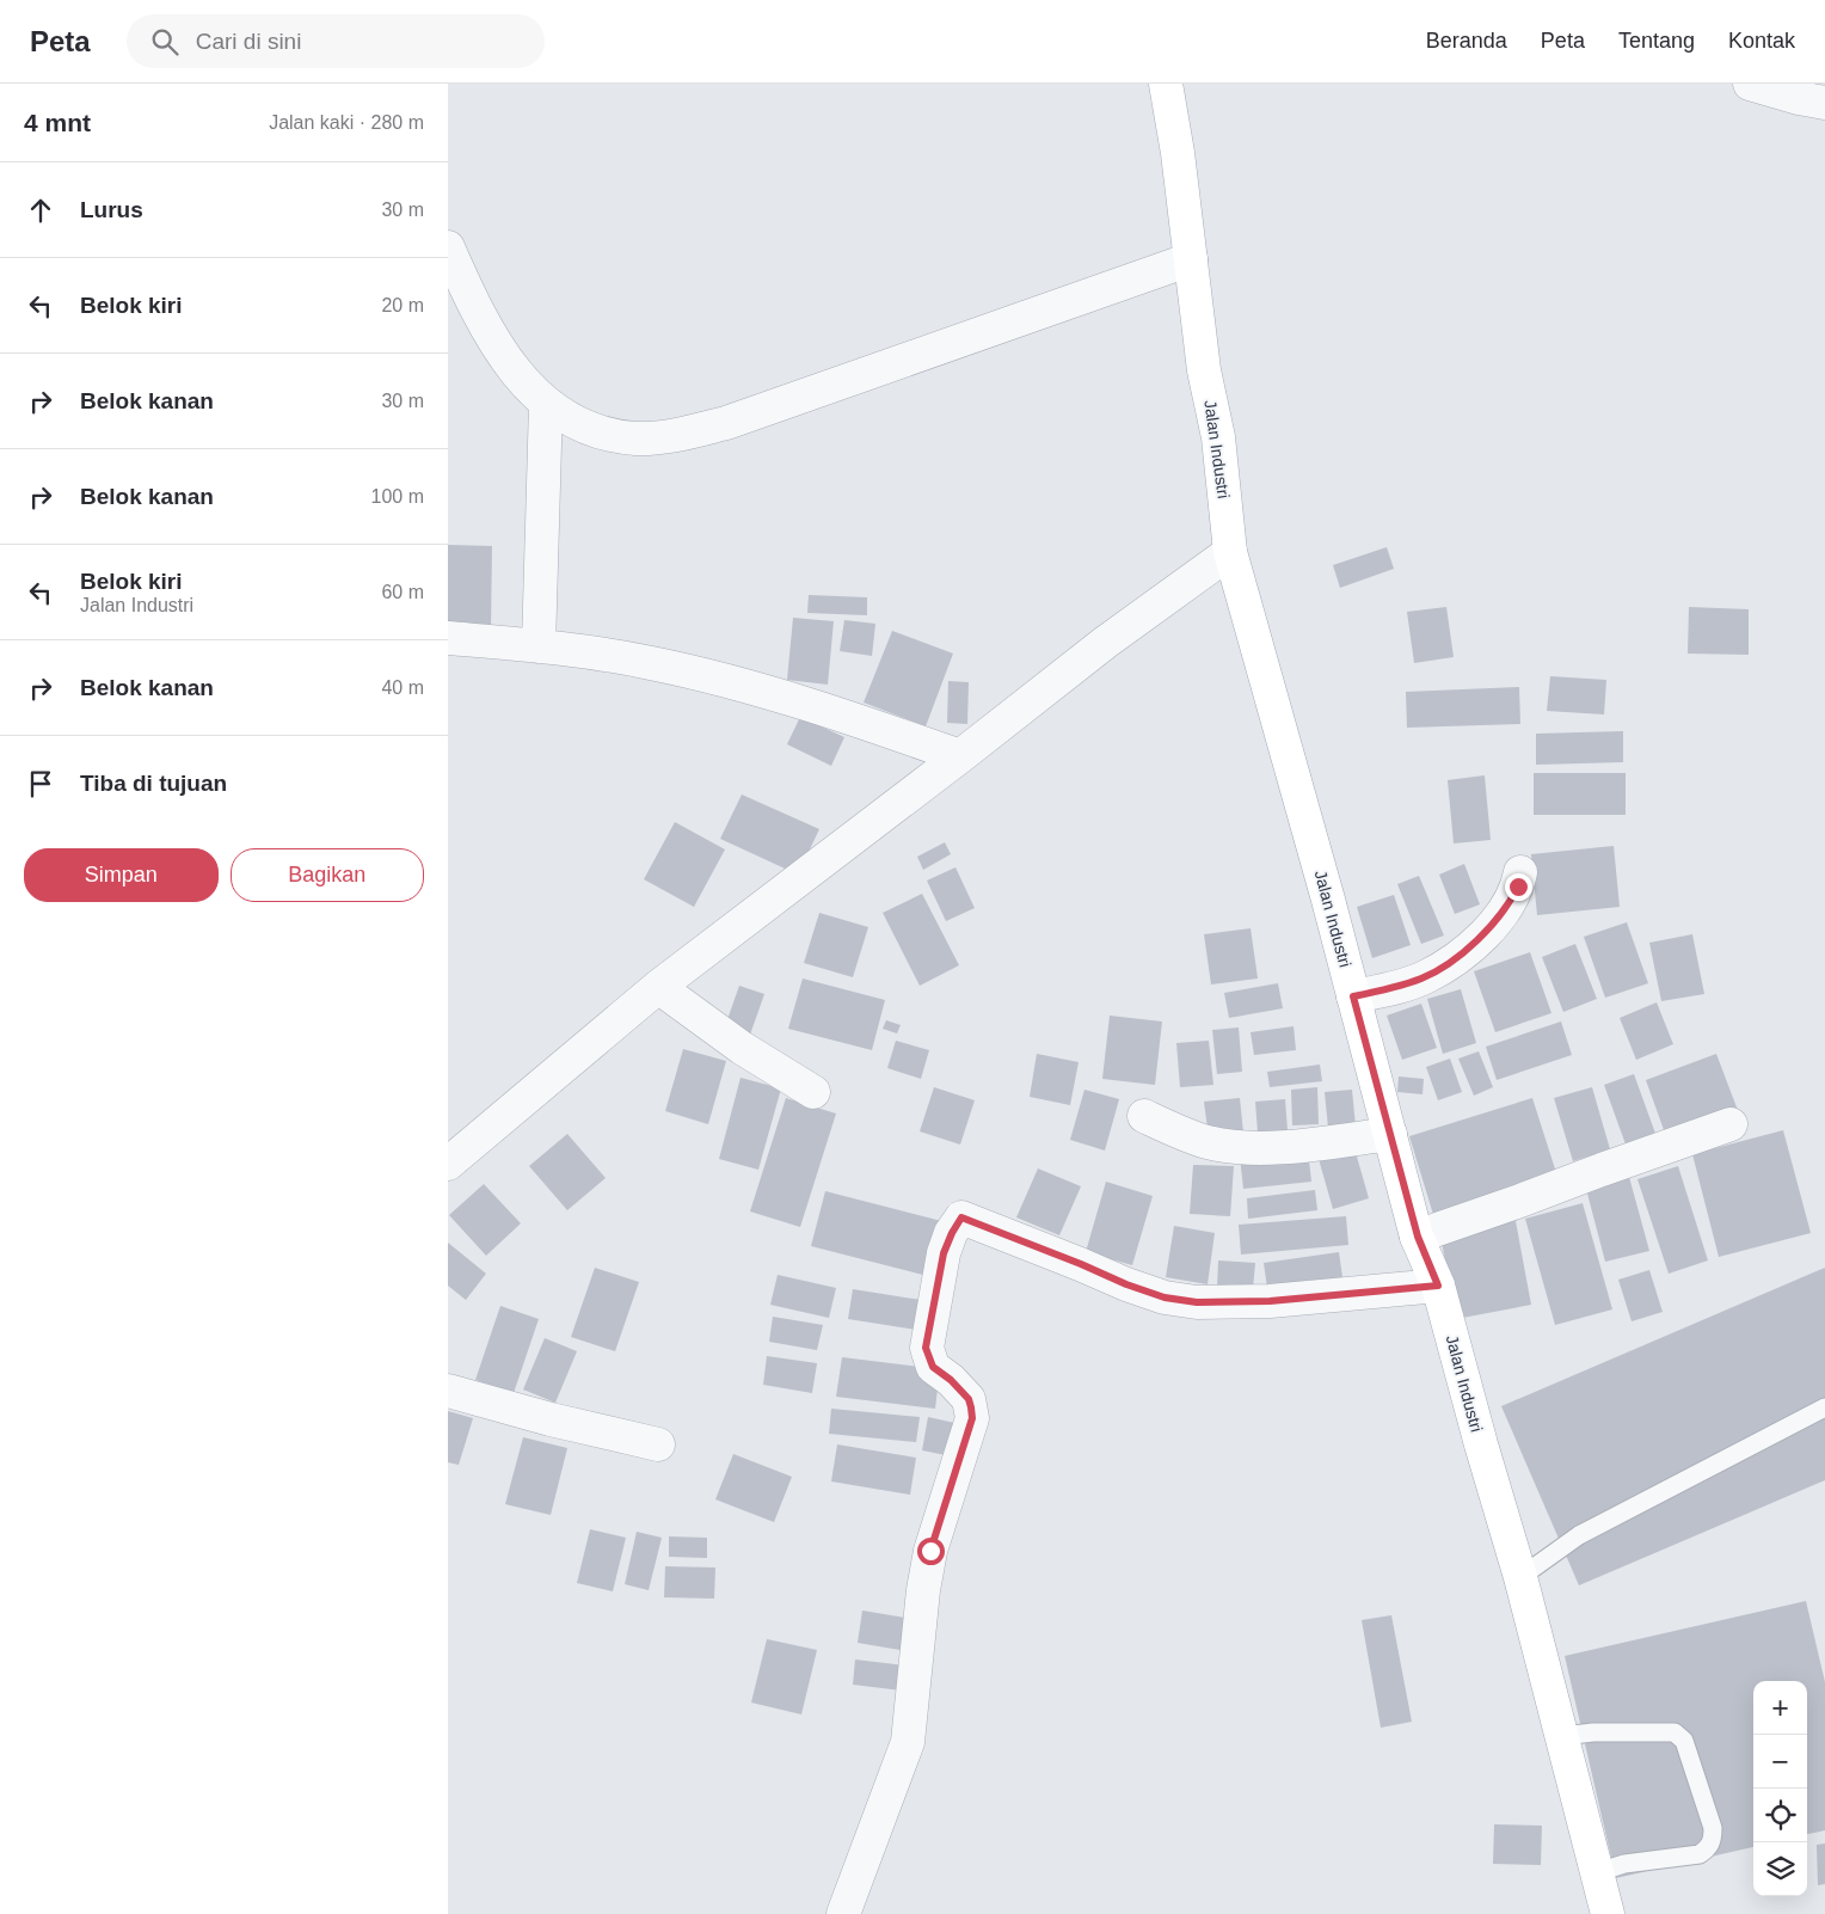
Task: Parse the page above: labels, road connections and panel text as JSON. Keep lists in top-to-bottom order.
{
  "streets": {
    "main road": ["Jalan Industri"]
  },
  "page": {
    "header": "Peta",
    "search": "Cari di sini",
    "nav": [
      "Beranda",
      "Peta",
      "Tentang",
      "Kontak"
    ],
    "heading": ["4 mnt", "Jalan kaki · 280 m"],
    "list": [
      ["Lurus", "30 m"],
      ["Belok kiri", "20 m"],
      ["Belok kanan", "30 m"],
      ["Belok kanan", "100 m"],
      ["Belok kiri", "Jalan Industri", "60 m"],
      ["Belok kanan", "40 m"],
      "Tiba di tujuan"
    ],
    "buttons": ["Simpan", "Bagikan"],
    "map_buttons": ["+", "−"]
  }
}
